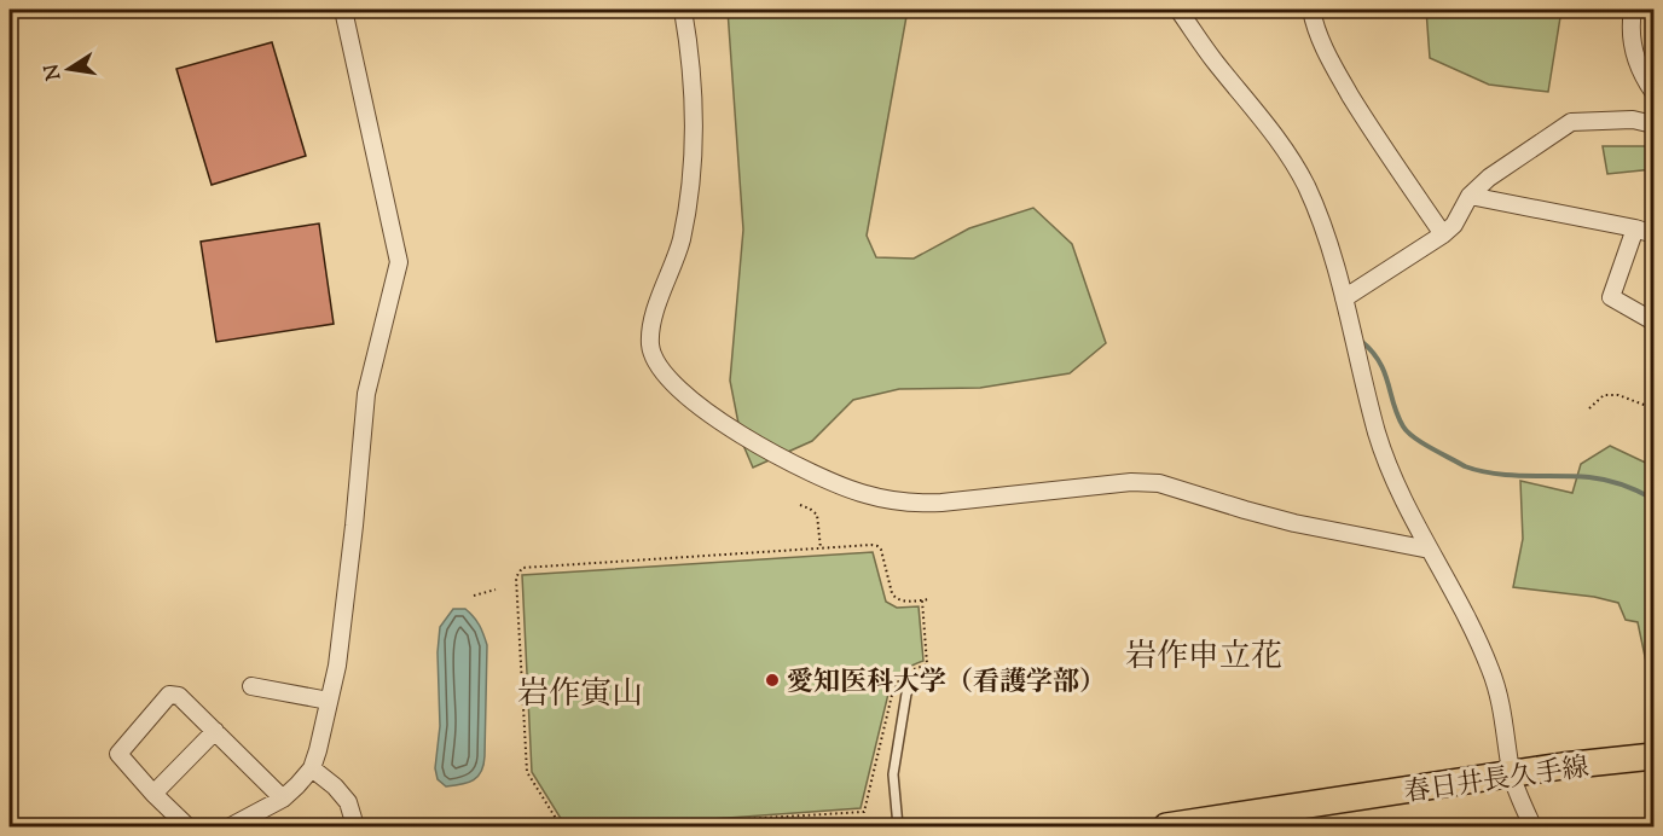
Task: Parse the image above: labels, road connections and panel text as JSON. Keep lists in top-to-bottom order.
{
  "streets": {
    "main road": ["春日井長久手線"]
  },
  "districts": ["岩作申立花", "岩作寅山"],
  "places": ["愛知医科大学（看護学部）"],
  "north": "left"
}
